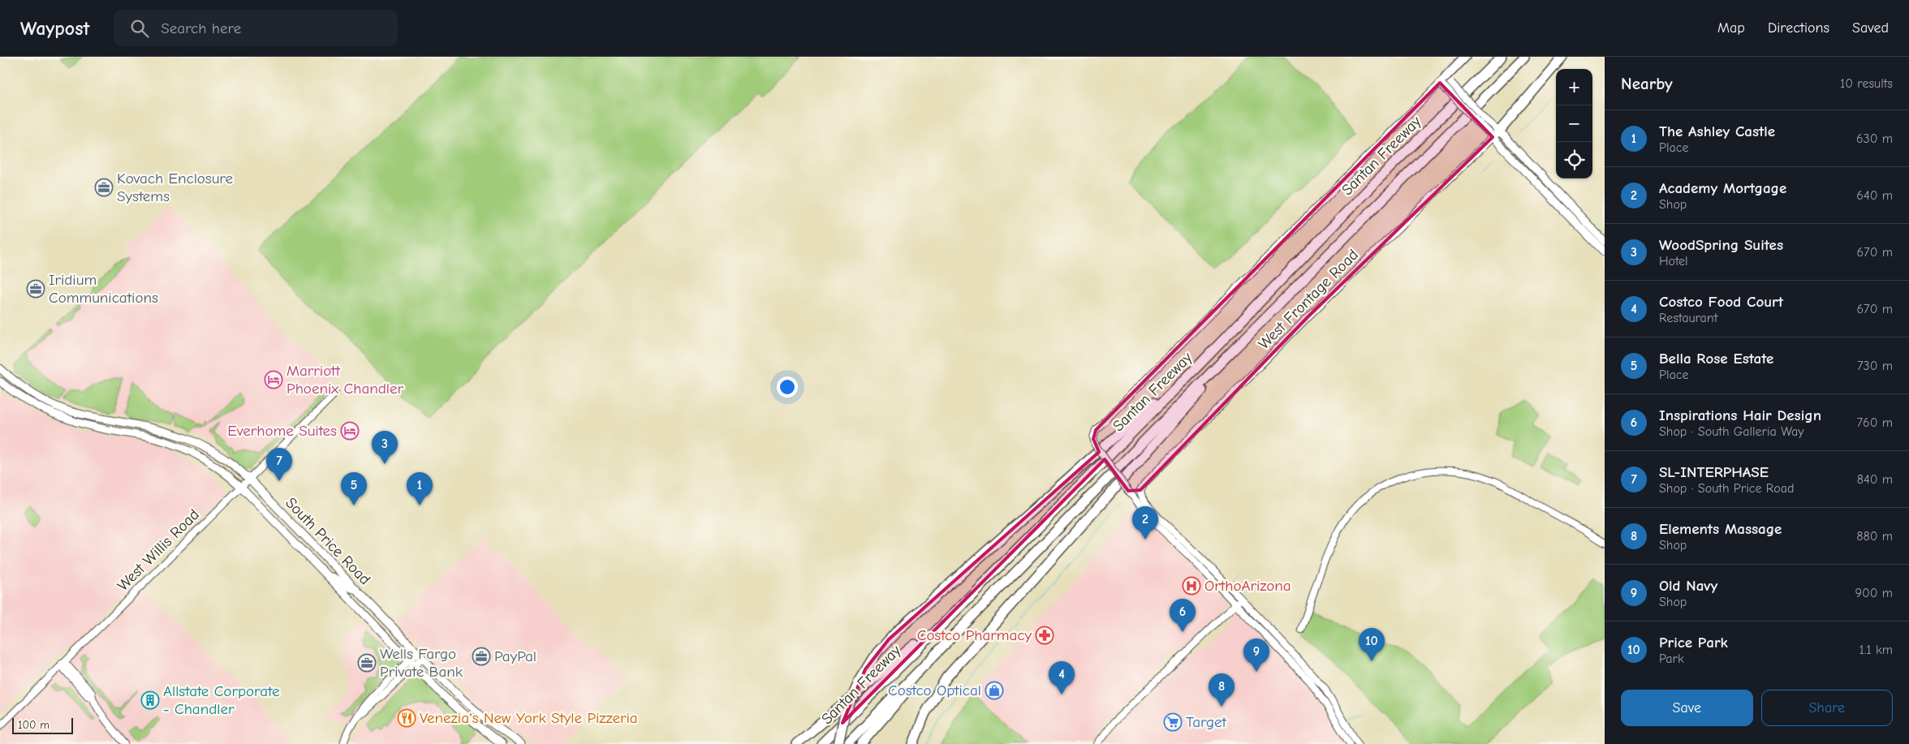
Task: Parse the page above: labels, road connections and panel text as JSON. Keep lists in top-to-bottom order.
{
  "streets": {
    "highway": ["Santan Freeway"],
    "main road": ["South Price Road"],
    "street": ["West Frontage Road", "West Willis Road"]
  },
  "crossings": [
    ["South Price Road", "West Willis Road"]
  ],
  "places": {
    "office": [
      "Kovach Enclosure Systems",
      "Iridium Communications",
      "PayPal",
      "Wells Fargo Private Bank"
    ],
    "hotel": ["Marriott Phoenix Chandler", "Everhome Suites"],
    "hospital": ["OrthoArizona"],
    "pharmacy": ["Costco Pharmacy"],
    "shop": ["Costco Optical"],
    "building": ["Allstate Corporate - Chandler"],
    "restaurant": ["Venezia's New York Style Pizzeria"],
    "supermarket": ["Target"]
  },
  "scale_bar": "100 m",
  "page": {
    "header": "Waypost",
    "search": "Search here",
    "nav": ["Map", "Directions", "Saved"],
    "heading": ["Nearby", "10 results"],
    "map_buttons": ["+", "−"],
    "list": [
      {
        "mark": "1",
        "name": "The Ashley Castle",
        "note": "Place",
        "value": "630 m"
      },
      {
        "mark": "2",
        "name": "Academy Mortgage",
        "note": "Shop",
        "value": "640 m"
      },
      {
        "mark": "3",
        "name": "WoodSpring Suites",
        "note": "Hotel",
        "value": "670 m"
      },
      {
        "mark": "4",
        "name": "Costco Food Court",
        "note": "Restaurant",
        "value": "670 m"
      },
      {
        "mark": "5",
        "name": "Bella Rose Estate",
        "note": "Place",
        "value": "730 m"
      },
      {
        "mark": "6",
        "name": "Inspirations Hair Design",
        "note": "Shop · South Galleria Way",
        "value": "760 m"
      },
      {
        "mark": "7",
        "name": "SL-INTERPHASE",
        "note": "Shop · South Price Road",
        "value": "840 m"
      },
      {
        "mark": "8",
        "name": "Elements Massage",
        "note": "Shop",
        "value": "880 m"
      },
      {
        "mark": "9",
        "name": "Old Navy",
        "note": "Shop",
        "value": "900 m"
      },
      {
        "mark": "10",
        "name": "Price Park",
        "note": "Park",
        "value": "1.1 km"
      }
    ],
    "pins": [
      "3",
      "7",
      "1",
      "5",
      "2",
      "6",
      "10",
      "9",
      "4",
      "8"
    ],
    "buttons": ["Save", "Share"],
    "scale": "100 m"
  }
}
